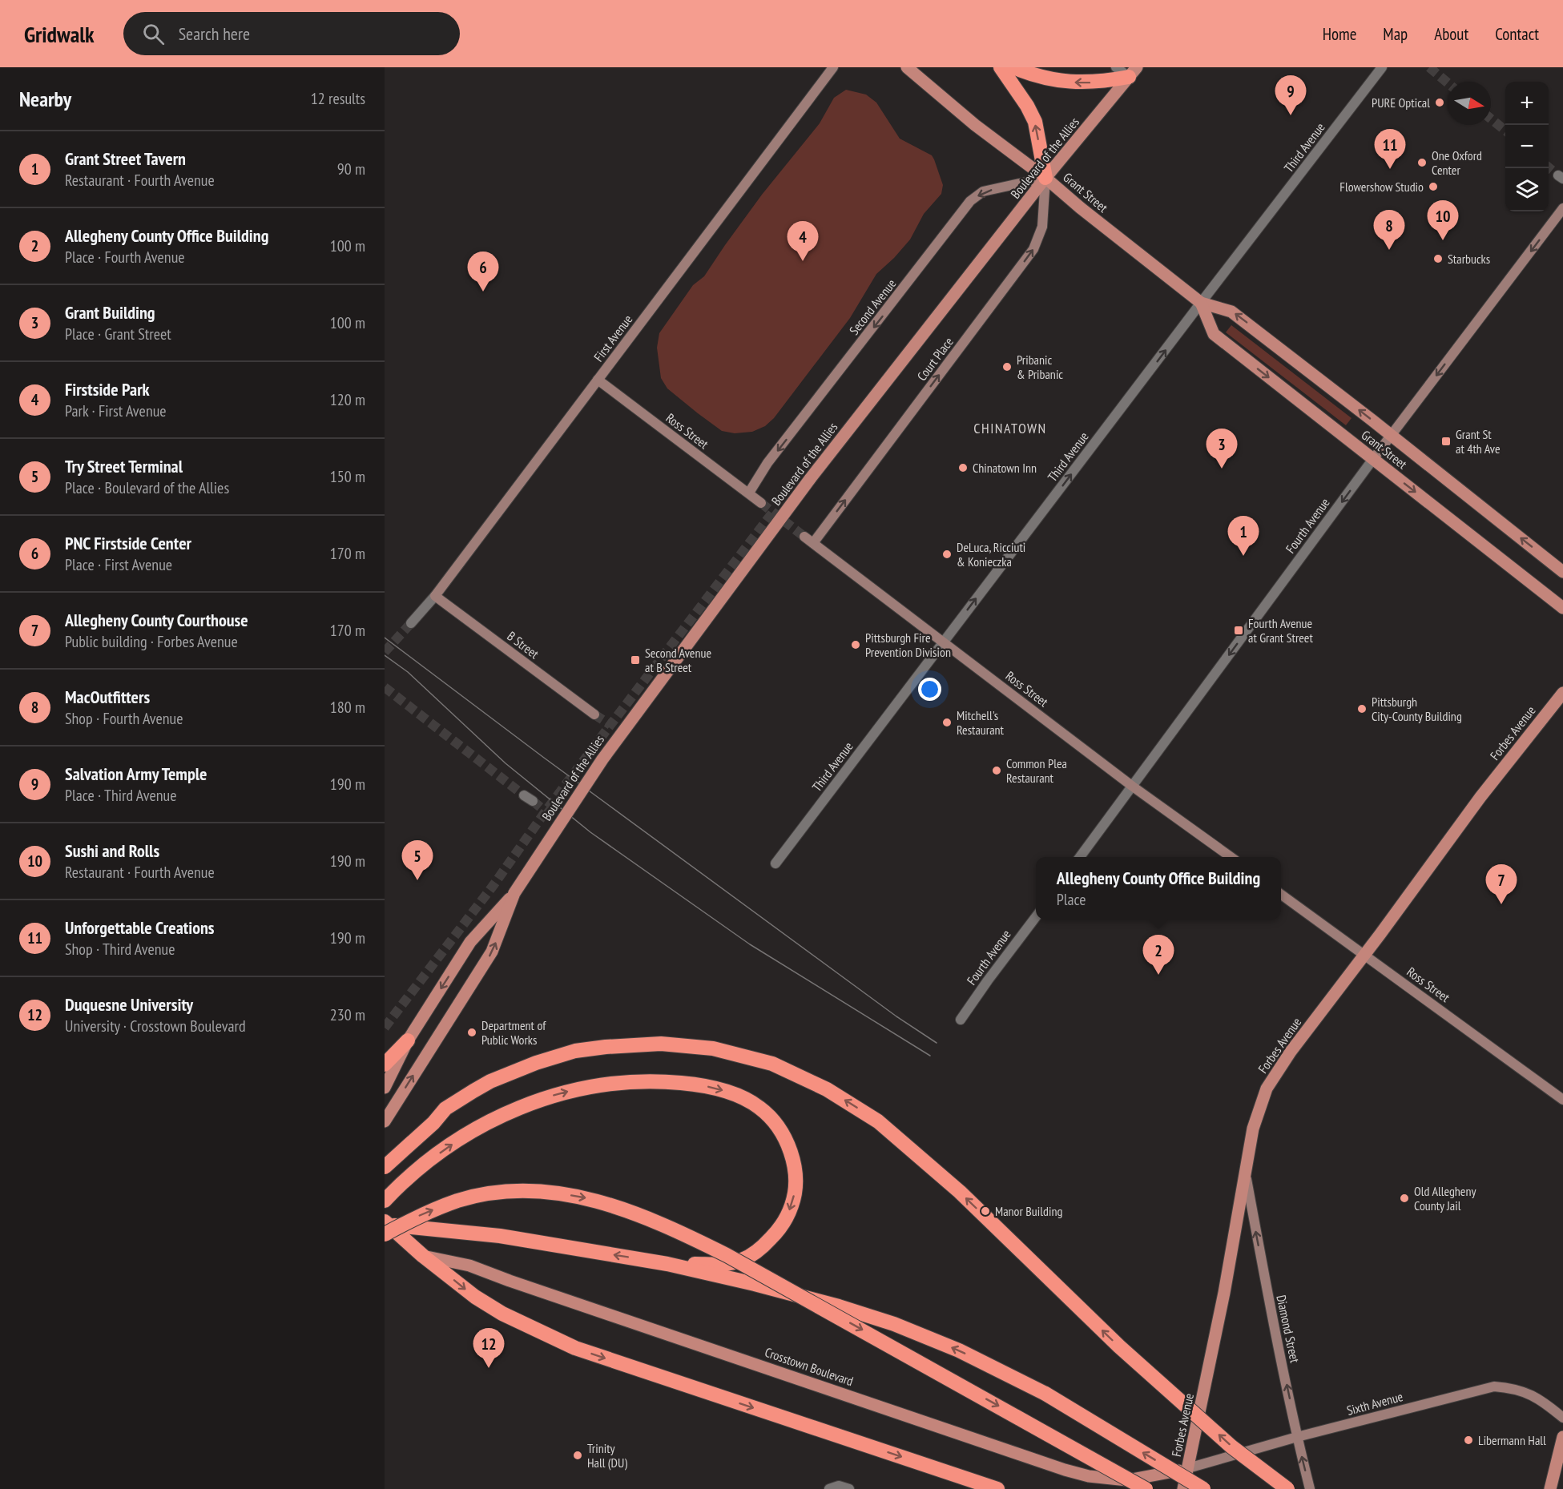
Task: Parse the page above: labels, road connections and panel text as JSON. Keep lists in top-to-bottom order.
{
  "streets": {
    "main road": [
      "Boulevard of the Allies",
      "Grant Street",
      "Second Avenue",
      "First Avenue",
      "Court Place",
      "Ross Street",
      "Fourth Avenue",
      "B Street",
      "Forbes Avenue",
      "Diamond Street",
      "Crosstown Boulevard",
      "Sixth Avenue"
    ],
    "street": ["Third Avenue"]
  },
  "crossings": [
    ["Third Avenue", "Grant Street"],
    ["Third Avenue", "Ross Street"],
    ["Boulevard of the Allies", "Grant Street"],
    ["Boulevard of the Allies", "Second Avenue"],
    ["Boulevard of the Allies", "Court Place"],
    ["Grant Street", "Second Avenue"],
    ["Grant Street", "Court Place"],
    ["Grant Street", "Fourth Avenue"],
    ["Second Avenue", "Court Place"],
    ["Second Avenue", "Ross Street"],
    ["First Avenue", "Ross Street"],
    ["First Avenue", "B Street"],
    ["Court Place", "Ross Street"],
    ["Ross Street", "Fourth Avenue"],
    ["Ross Street", "Forbes Avenue"],
    ["Forbes Avenue", "Diamond Street"],
    ["Forbes Avenue", "Crosstown Boulevard"],
    ["Forbes Avenue", "Sixth Avenue"],
    ["Diamond Street", "Sixth Avenue"],
    ["Crosstown Boulevard", "Sixth Avenue"]
  ],
  "one_way": [
    "Third Avenue",
    "Second Avenue",
    "Court Place",
    "Fourth Avenue",
    "Diamond Street"
  ],
  "districts": ["CHINATOWN"],
  "places": {
    "other": [
      "PURE Optical",
      "One Oxford Center",
      "Flowershow Studio",
      "Starbucks",
      "Pribanic & Pribanic",
      "Chinatown Inn",
      "DeLuca, Ricciuti & Konieczka",
      "Pittsburgh Fire Prevention Division",
      "Pittsburgh City-County Building",
      "Mitchell's Restaurant",
      "Common Plea Restaurant",
      "Department of Public Works",
      "Old Allegheny County Jail",
      "Manor Building",
      "Libermann Hall",
      "Trinity Hall (DU)"
    ],
    "transit": ["Grant St at 4th Ave", "Fourth Avenue at Grant Street", "Second Avenue at B Street"]
  },
  "north": "right",
  "page": {
    "header": "Gridwalk",
    "search": "Search here",
    "nav": [
      "Home",
      "Map",
      "About",
      "Contact"
    ],
    "heading": ["Nearby", "12 results"],
    "pins": [
      "9",
      "11",
      "10",
      "8",
      "4",
      "6",
      "3",
      "1",
      "5",
      "7",
      "2",
      "12"
    ],
    "map_buttons": ["+", "−"],
    "list": [
      {
        "mark": "1",
        "name": "Grant Street Tavern",
        "note": "Restaurant · Fourth Avenue",
        "value": "90 m"
      },
      {
        "mark": "2",
        "name": "Allegheny County Office Building",
        "note": "Place · Fourth Avenue",
        "value": "100 m"
      },
      {
        "mark": "3",
        "name": "Grant Building",
        "note": "Place · Grant Street",
        "value": "100 m"
      },
      {
        "mark": "4",
        "name": "Firstside Park",
        "note": "Park · First Avenue",
        "value": "120 m"
      },
      {
        "mark": "5",
        "name": "Try Street Terminal",
        "note": "Place · Boulevard of the Allies",
        "value": "150 m"
      },
      {
        "mark": "6",
        "name": "PNC Firstside Center",
        "note": "Place · First Avenue",
        "value": "170 m"
      },
      {
        "mark": "7",
        "name": "Allegheny County Courthouse",
        "note": "Public building · Forbes Avenue",
        "value": "170 m"
      },
      {
        "mark": "8",
        "name": "MacOutfitters",
        "note": "Shop · Fourth Avenue",
        "value": "180 m"
      },
      {
        "mark": "9",
        "name": "Salvation Army Temple",
        "note": "Place · Third Avenue",
        "value": "190 m"
      },
      {
        "mark": "10",
        "name": "Sushi and Rolls",
        "note": "Restaurant · Fourth Avenue",
        "value": "190 m"
      },
      {
        "mark": "11",
        "name": "Unforgettable Creations",
        "note": "Shop · Third Avenue",
        "value": "190 m"
      },
      {
        "mark": "12",
        "name": "Duquesne University",
        "note": "University · Crosstown Boulevard",
        "value": "230 m"
      }
    ],
    "popup": ["Allegheny County Office Building", "Place"]
  }
}
